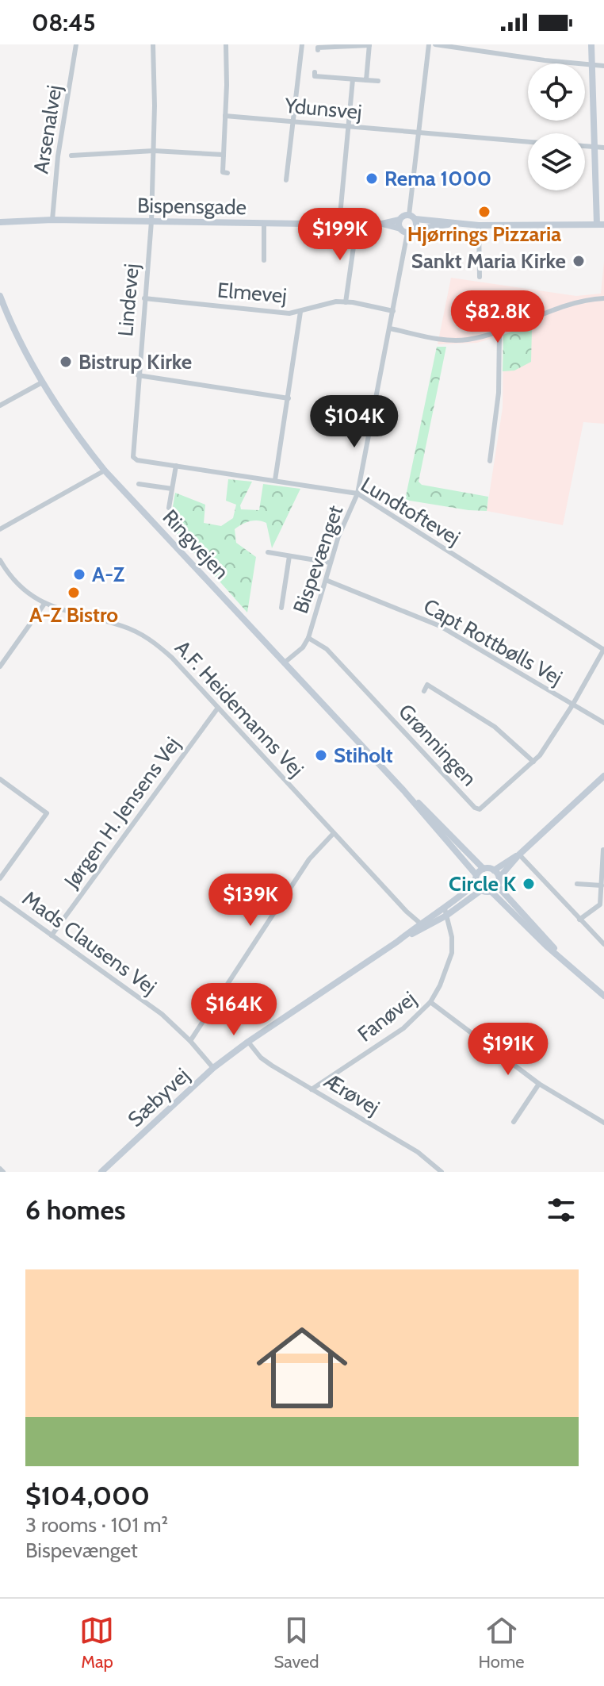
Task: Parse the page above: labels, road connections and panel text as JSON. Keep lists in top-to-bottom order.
{
  "streets": {
    "street": [
      "Ydunsvej",
      "Arsenalvej",
      "Bispensgade",
      "Elmevej",
      "Lindevej",
      "Lundtoftevej",
      "Ringvejen",
      "Bispevænget",
      "Capt Rottbølls Vej",
      "A.F. Heidemanns Vej",
      "Grønningen",
      "Jørgen H. Jensens Vej",
      "Mads Clausens Vej",
      "Fanøvej",
      "Ærøvej",
      "Sæbyvej"
    ]
  },
  "crossings": [
    ["Arsenalvej", "Bispensgade"],
    ["Bispensgade", "Lindevej"],
    ["Bispensgade", "Bispevænget"],
    ["Elmevej", "Lindevej"],
    ["Elmevej", "Bispevænget"],
    ["Lindevej", "Lundtoftevej"],
    ["Lundtoftevej", "Bispevænget"],
    ["Lundtoftevej", "Grønningen"],
    ["Ringvejen", "Bispevænget"],
    ["Ringvejen", "Sæbyvej"],
    ["Bispevænget", "Capt Rottbølls Vej"],
    ["Bispevænget", "Grønningen"],
    ["Capt Rottbølls Vej", "Grønningen"],
    ["A.F. Heidemanns Vej", "Jørgen H. Jensens Vej"],
    ["A.F. Heidemanns Vej", "Sæbyvej"],
    ["Jørgen H. Jensens Vej", "Mads Clausens Vej"],
    ["Mads Clausens Vej", "Sæbyvej"],
    ["Fanøvej", "Ærøvej"],
    ["Fanøvej", "Sæbyvej"],
    ["Ærøvej", "Sæbyvej"]
  ],
  "places": [
    "Rema 1000",
    "Hjørrings Pizzaria",
    "Sankt Maria Kirke",
    "Bistrup Kirke",
    "A-Z",
    "A-Z Bistro",
    "Stiholt",
    "Circle K"
  ],
  "page": {
    "status": "08:45",
    "price": [
      "$199K",
      "$82.8K",
      "$104K",
      "$139K",
      "$164K",
      "$191K"
    ],
    "heading": "6 homes",
    "list": [
      {
        "name": "$104,000",
        "note": "3 rooms · 101 m² · Bispevænget"
      }
    ],
    "tabs": ["Map", "Saved", "Home"]
  }
}
